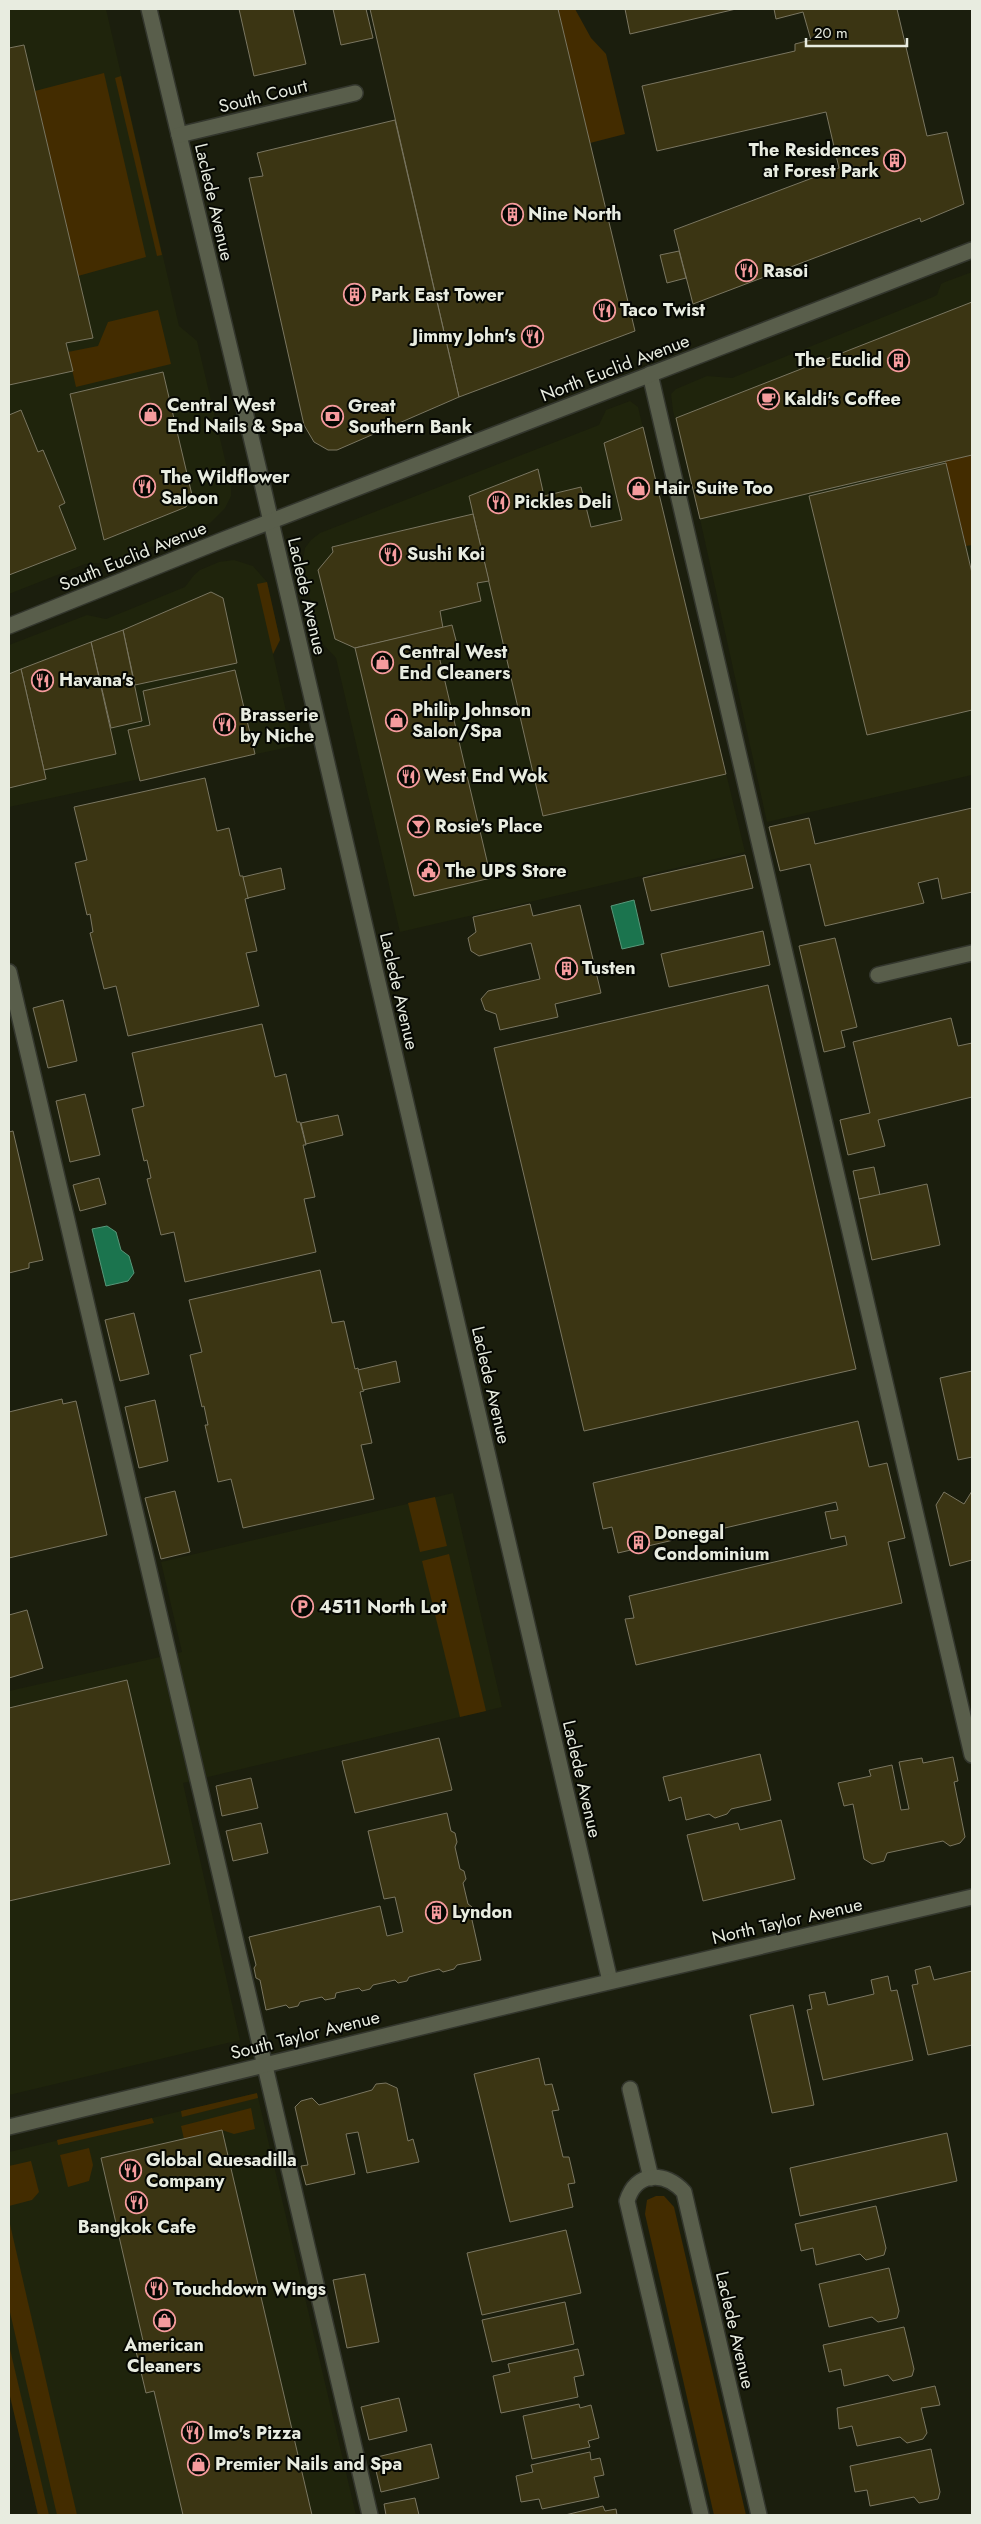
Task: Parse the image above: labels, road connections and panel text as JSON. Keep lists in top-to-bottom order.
{
  "streets": {
    "street": [
      "South Court",
      "Laclede Avenue",
      "North Euclid Avenue",
      "South Euclid Avenue",
      "North Taylor Avenue",
      "South Taylor Avenue"
    ]
  },
  "crossings": [
    ["South Court", "Laclede Avenue"],
    ["Laclede Avenue", "North Euclid Avenue"],
    ["Laclede Avenue", "South Euclid Avenue"],
    ["Laclede Avenue", "North Taylor Avenue"],
    ["Laclede Avenue", "South Taylor Avenue"],
    ["North Euclid Avenue", "South Euclid Avenue"],
    ["North Taylor Avenue", "South Taylor Avenue"]
  ],
  "places": {
    "building": [
      "The Residences at Forest Park",
      "Nine North",
      "Park East Tower",
      "The Euclid",
      "Tusten",
      "Donegal Condominium",
      "Lyndon"
    ],
    "restaurant": [
      "Rasoi",
      "Taco Twist",
      "Jimmy John's",
      "The Wildflower Saloon",
      "Pickles Deli",
      "Sushi Koi",
      "Havana's",
      "Brasserie by Niche",
      "West End Wok",
      "Global Quesadilla Company",
      "Bangkok Cafe",
      "Touchdown Wings",
      "Imo's Pizza"
    ],
    "cafe": ["Kaldi's Coffee"],
    "shop": [
      "Central West End Nails & Spa",
      "Hair Suite Too",
      "Central West End Cleaners",
      "Philip Johnson Salon/Spa",
      "American Cleaners",
      "Premier Nails and Spa"
    ],
    "bank": ["Great Southern Bank"],
    "bar": ["Rosie's Place"],
    "public building": ["The UPS Store"],
    "parking": ["4511 North Lot"]
  },
  "scale_bar": "20 m"
}
